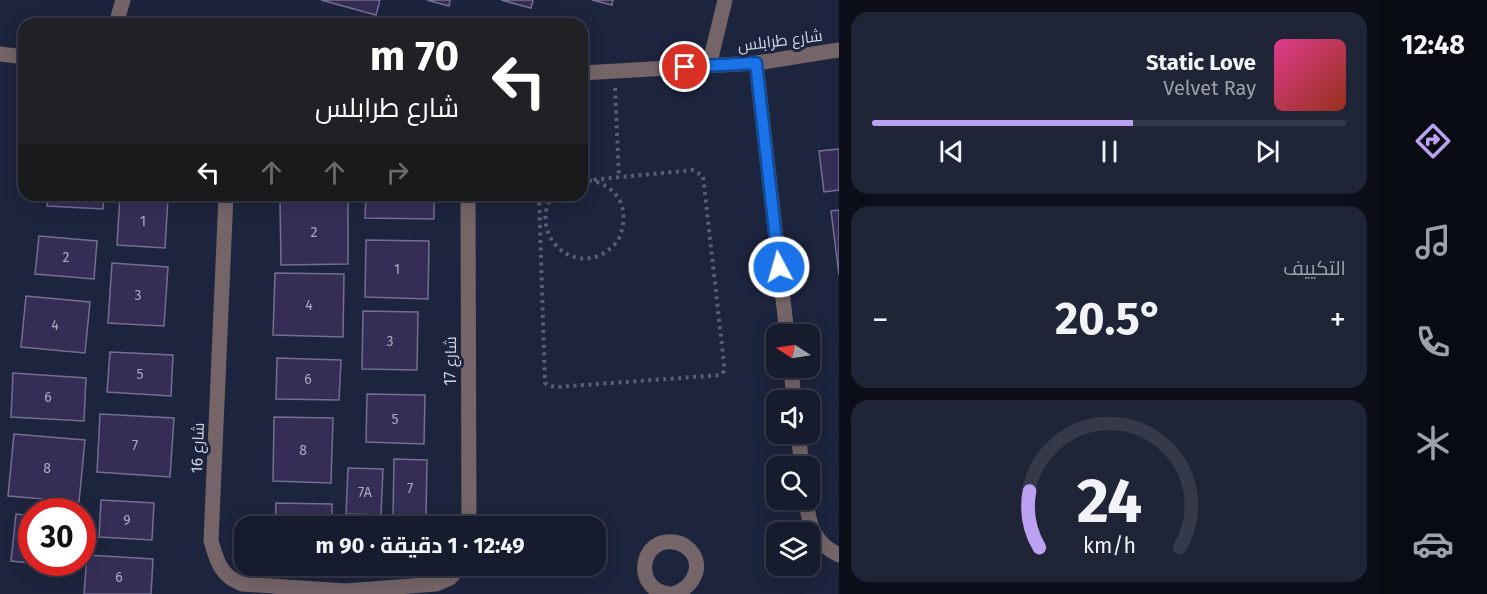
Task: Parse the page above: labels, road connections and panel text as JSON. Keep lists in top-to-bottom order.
{
  "streets": {
    "street": ["شارع طرابلس", "شارع 17", "شارع 16"]
  },
  "house_numbers": [
    "1",
    "2",
    "2",
    "1",
    "3",
    "4",
    "4",
    "3",
    "5",
    "6",
    "6",
    "5",
    "7",
    "8",
    "8",
    "7",
    "7A",
    "9",
    "6"
  ],
  "north": "left",
  "page": {
    "tabs": "12:48",
    "turn": ["70 m", "شارع طرابلس"],
    "song": ["Static Love", "Velvet Ray"],
    "tile": "التكييف",
    "heat": ["−", "20.5°", "+"],
    "limit": "30",
    "trip": "12:49 · 1 دقيقة · 90 m",
    "gauge": ["24", "km/h"]
  }
}
